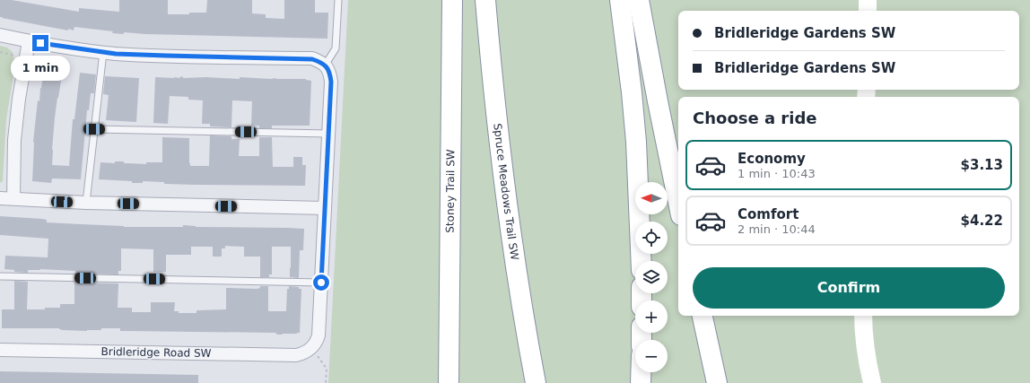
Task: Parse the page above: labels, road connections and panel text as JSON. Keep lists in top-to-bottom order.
{
  "streets": {
    "highway": ["Stoney Trail SW", "Spruce Meadows Trail SW"],
    "street": ["Bridleridge Road SW"]
  },
  "north": "left",
  "page": {
    "banner": ["Bridleridge Gardens SW", "Bridleridge Gardens SW"],
    "bubble": "1 min",
    "heading": "Choose a ride",
    "list": [
      {
        "name": "Economy",
        "note": "1 min · 10:43",
        "value": "$3.13"
      },
      {
        "name": "Comfort",
        "note": "2 min · 10:44",
        "value": "$4.22"
      }
    ],
    "map_buttons": ["+", "−"],
    "buttons": "Confirm"
  }
}
